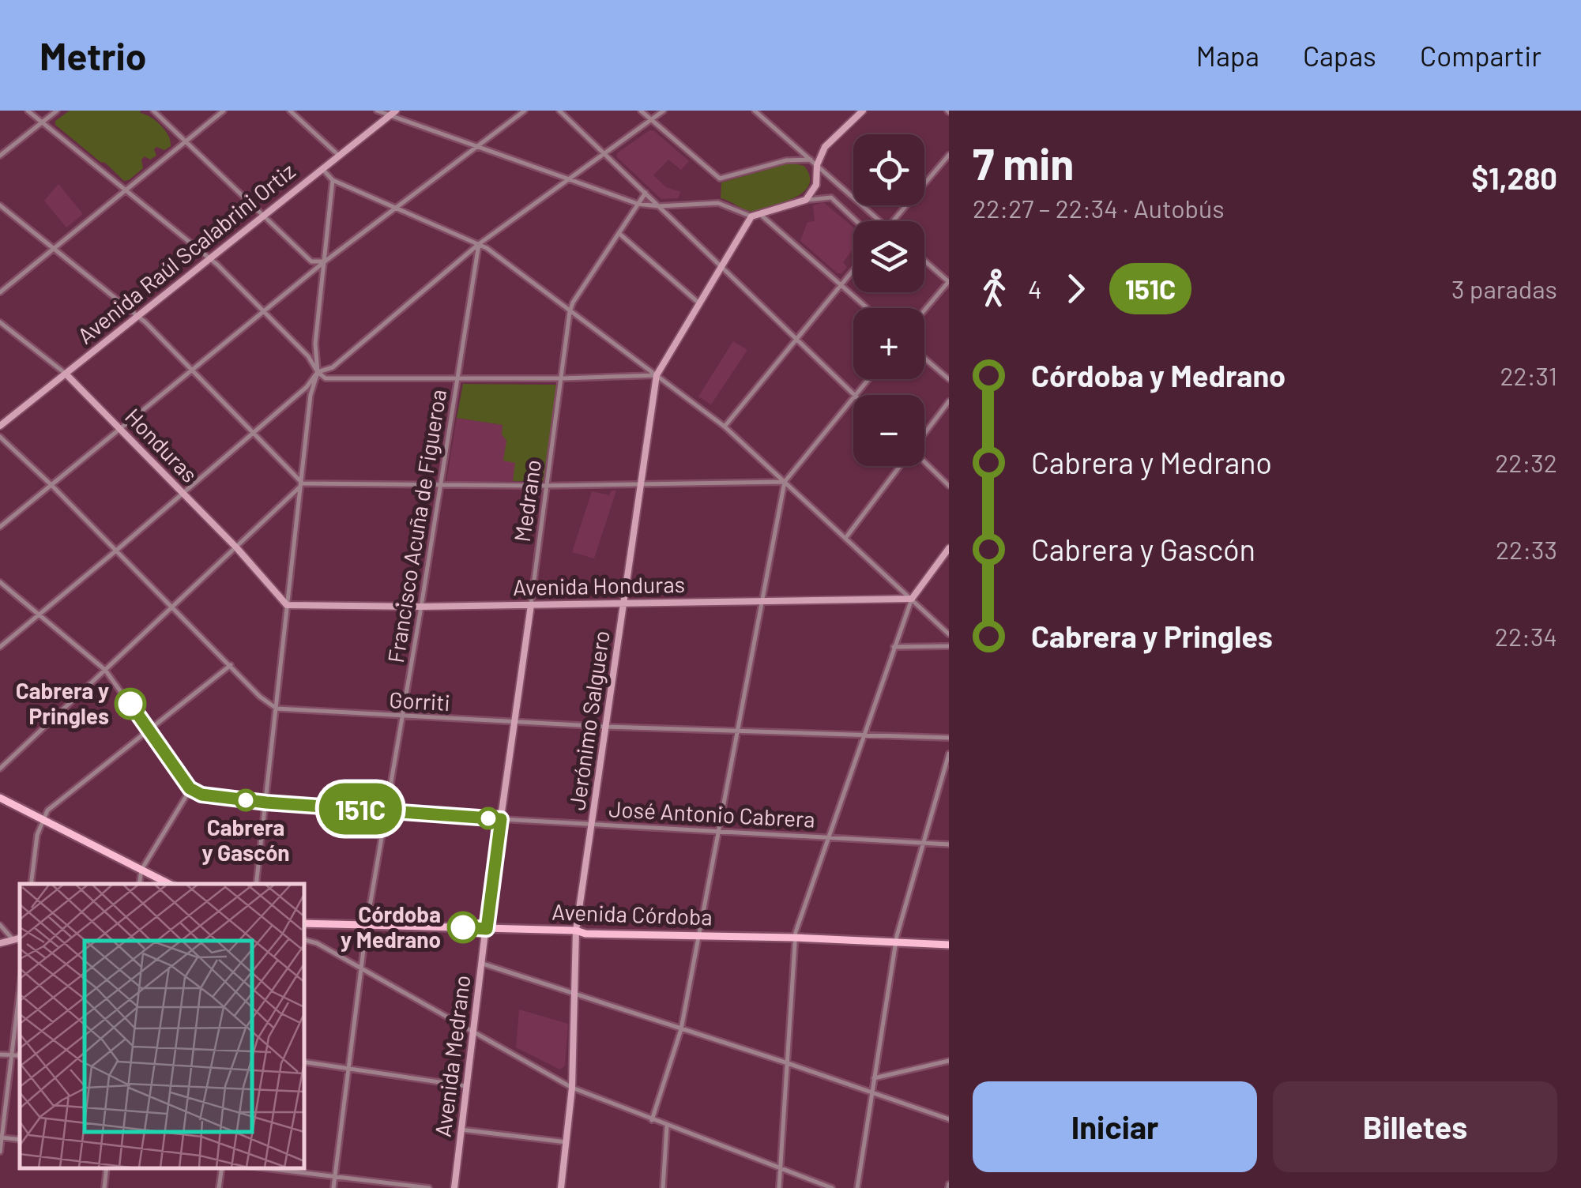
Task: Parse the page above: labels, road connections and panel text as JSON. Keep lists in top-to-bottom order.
{
  "streets": {
    "main road": ["Avenida Córdoba"],
    "street": [
      "Avenida Raúl Scalabrini Ortiz",
      "Honduras",
      "Medrano",
      "Francisco Acuña de Figueroa",
      "Avenida Honduras",
      "Gorriti",
      "Jerónimo Salguero",
      "José Antonio Cabrera",
      "Avenida Medrano"
    ]
  },
  "crossings": [
    ["Avenida Raúl Scalabrini Ortiz", "Honduras"],
    ["Honduras", "Avenida Honduras"],
    ["Medrano", "Avenida Honduras"],
    ["Medrano", "Gorriti"],
    ["Medrano", "José Antonio Cabrera"],
    ["Medrano", "Avenida Córdoba"],
    ["Medrano", "Avenida Medrano"],
    ["Francisco Acuña de Figueroa", "Avenida Honduras"],
    ["Francisco Acuña de Figueroa", "Gorriti"],
    ["Francisco Acuña de Figueroa", "José Antonio Cabrera"],
    ["Francisco Acuña de Figueroa", "Avenida Córdoba"],
    ["Avenida Honduras", "Jerónimo Salguero"],
    ["Gorriti", "Jerónimo Salguero"],
    ["Jerónimo Salguero", "José Antonio Cabrera"],
    ["Jerónimo Salguero", "Avenida Córdoba"],
    ["Avenida Córdoba", "Avenida Medrano"]
  ],
  "places": ["Cabrera y Pringles", "Cabrera y Gascón", "Córdoba y Medrano"],
  "lines": ["bus line 151C"],
  "page": {
    "header": "Metrio",
    "nav": ["Mapa", "Capas", "Compartir"],
    "on_map": "151C",
    "heading": ["7 min", "22:27 – 22:34 · Autobús", "$1,280"],
    "map_buttons": ["+", "−"],
    "legs": ["4", "151C", "3 paradas"],
    "list": [
      {
        "name": "Córdoba y Medrano",
        "value": "22:31"
      },
      {
        "name": "Cabrera y Medrano",
        "value": "22:32"
      },
      {
        "name": "Cabrera y Gascón",
        "value": "22:33"
      },
      {
        "name": "Cabrera y Pringles",
        "value": "22:34"
      }
    ],
    "buttons": ["Iniciar", "Billetes"]
  }
}
